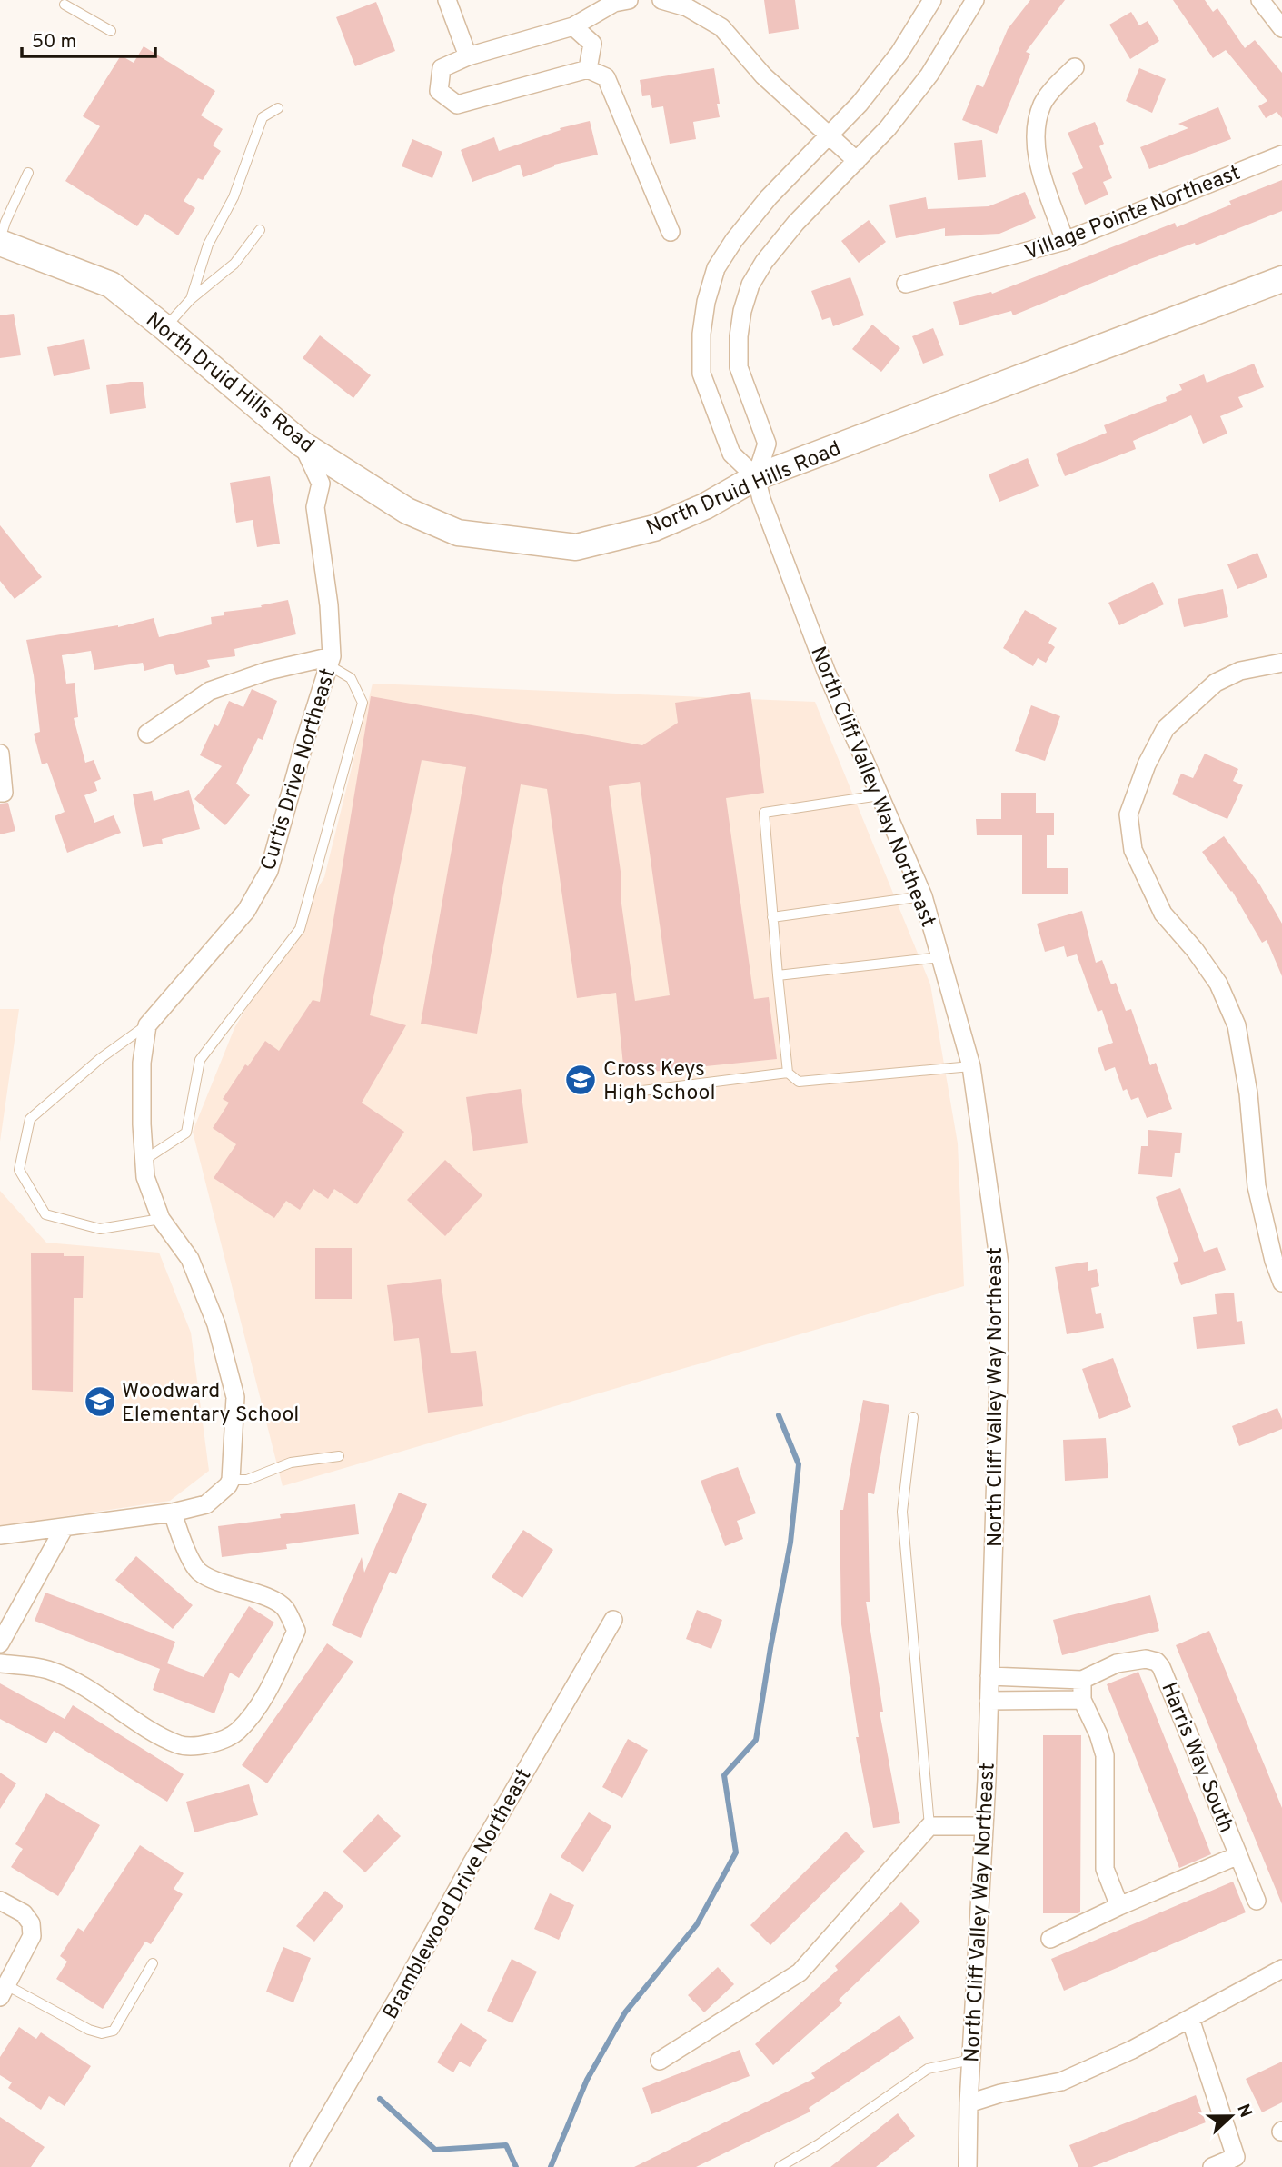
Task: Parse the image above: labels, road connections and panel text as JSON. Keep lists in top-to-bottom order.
{
  "streets": {
    "main road": ["North Druid Hills Road"],
    "street": [
      "Village Pointe Northeast",
      "Curtis Drive Northeast",
      "North Cliff Valley Way Northeast",
      "Harris Way South",
      "Bramblewood Drive Northeast"
    ]
  },
  "crossings": [
    ["North Druid Hills Road", "Curtis Drive Northeast"],
    ["North Druid Hills Road", "North Cliff Valley Way Northeast"],
    ["North Cliff Valley Way Northeast", "Harris Way South"]
  ],
  "places": {
    "school or university": ["Cross Keys High School", "Woodward Elementary School"]
  },
  "scale_bar": "50 m",
  "north": "right"
}
